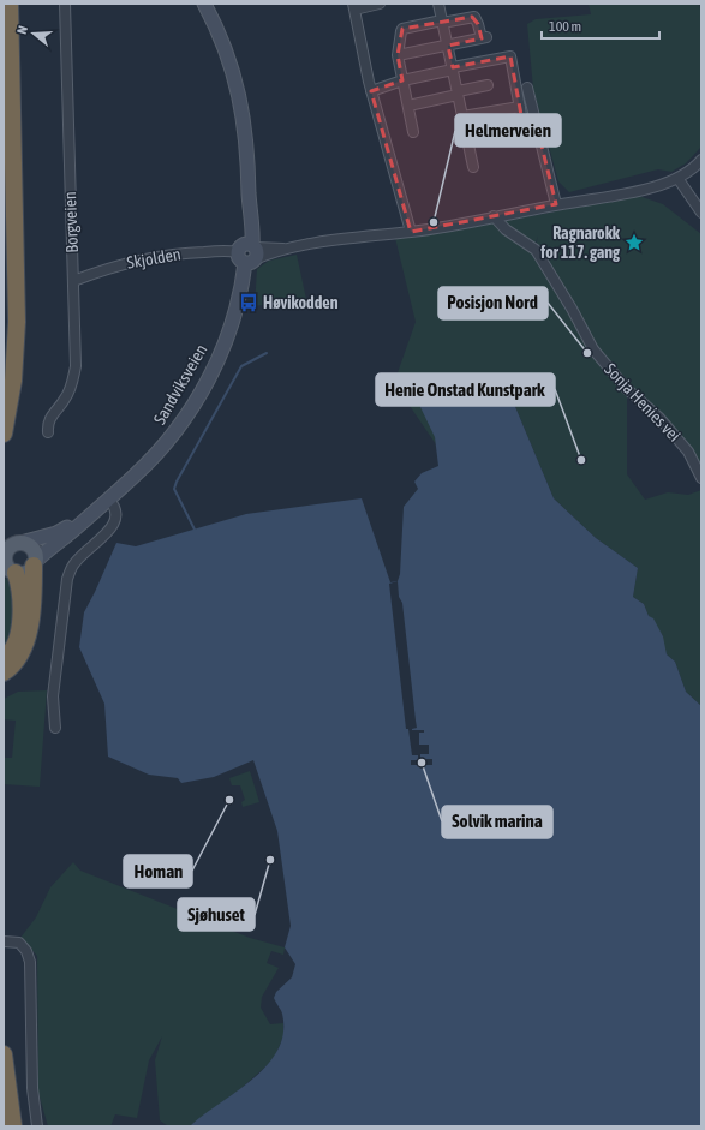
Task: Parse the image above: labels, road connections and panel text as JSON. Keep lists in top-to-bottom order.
{
  "streets": {
    "main road": ["Sandviksveien"],
    "street": ["Borgveien", "Skjolden", "Sonja Henies vei"]
  },
  "crossings": [
    ["Borgveien", "Skjolden"],
    ["Skjolden", "Sandviksveien"]
  ],
  "places": {
    "other": [
      "Helmerveien",
      "Posisjon Nord",
      "Henie Onstad Kunstpark",
      "Solvik marina",
      "Homan",
      "Sjøhuset"
    ],
    "place": ["Ragnarokk for 117. gang"],
    "bus stop": ["Høvikodden"]
  },
  "scale_bar": "100 m",
  "north": "left"
}
